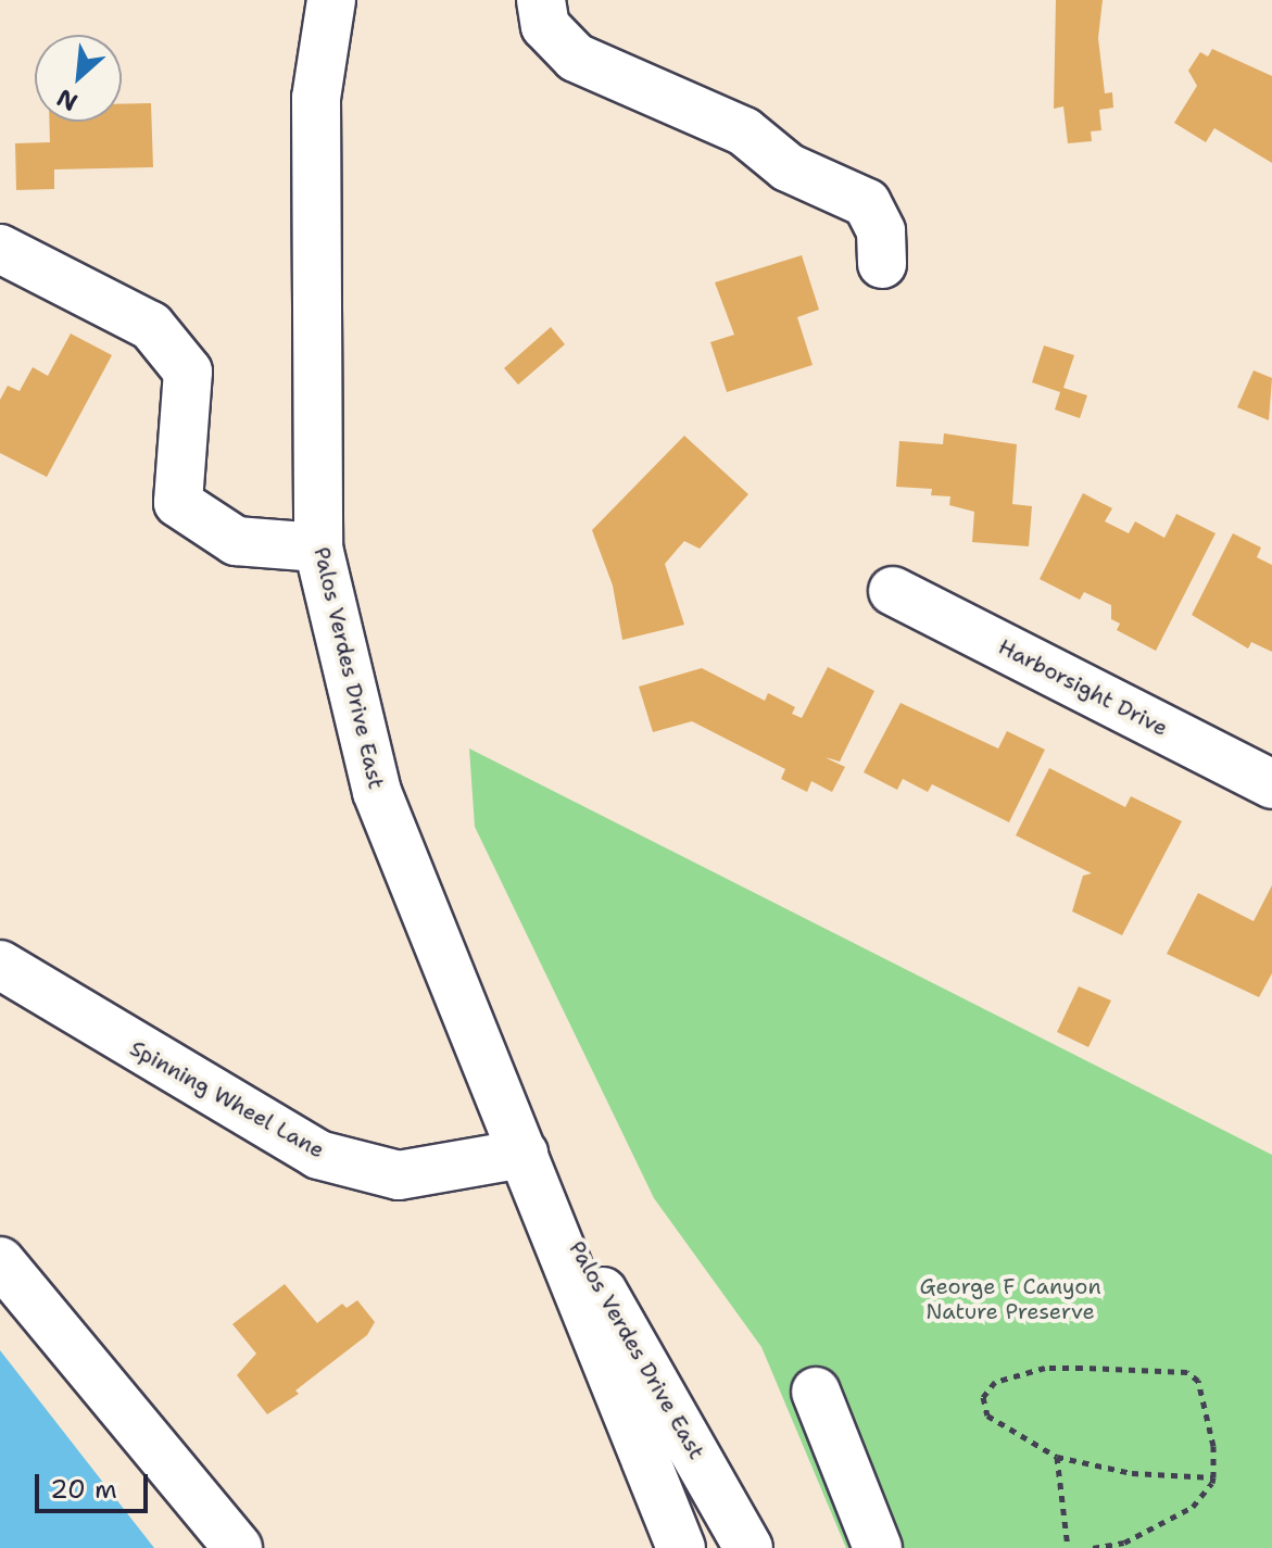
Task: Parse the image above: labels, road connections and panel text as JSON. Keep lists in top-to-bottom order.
{
  "streets": {
    "main road": ["Palos Verdes Drive East", "Harborsight Drive", "Spinning Wheel Lane"]
  },
  "crossings": [
    ["Palos Verdes Drive East", "Spinning Wheel Lane"]
  ],
  "parks": ["George F Canyon Nature Preserve"],
  "scale_bar": "20 m",
  "north": "bottom left"
}
